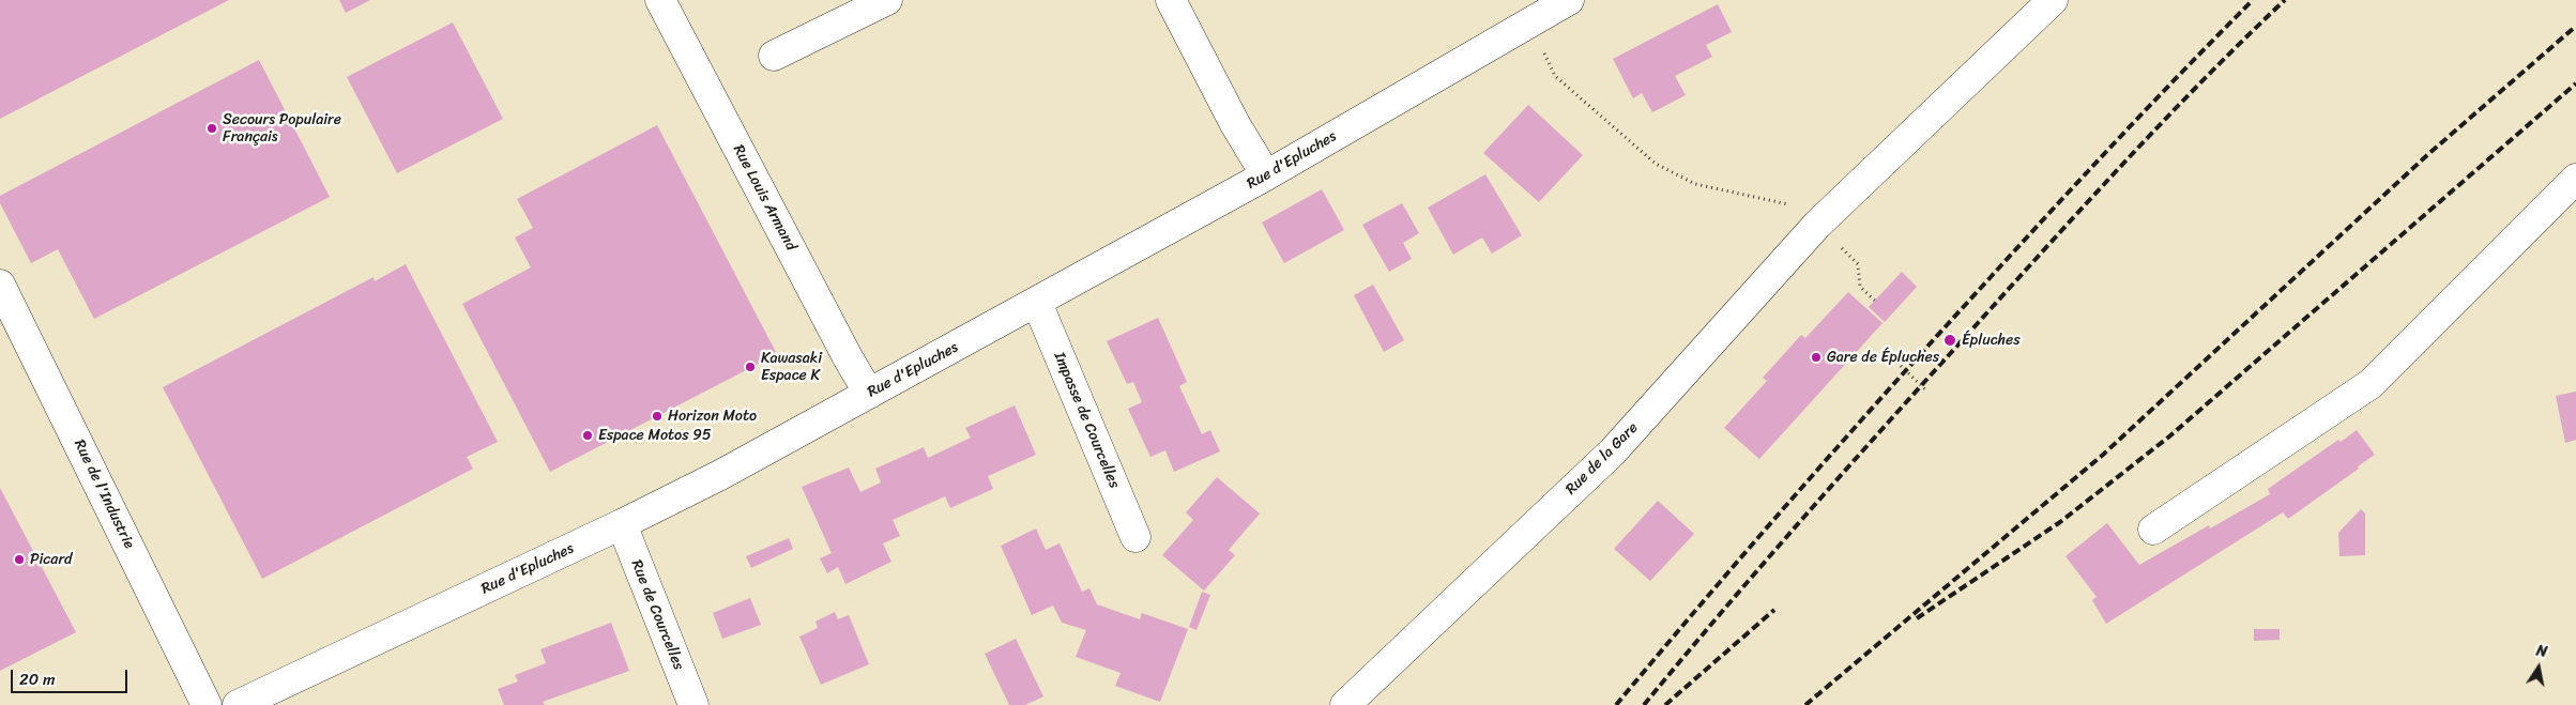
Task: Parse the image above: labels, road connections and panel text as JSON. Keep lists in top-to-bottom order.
{
  "streets": {
    "street": [
      "Rue d'Epluches",
      "Rue Louis Armand",
      "Impasse de Courcelles",
      "Rue de la Gare",
      "Rue de l'Industrie",
      "Rue de Courcelles"
    ]
  },
  "crossings": [
    ["Rue d'Epluches", "Rue Louis Armand"],
    ["Rue d'Epluches", "Impasse de Courcelles"],
    ["Rue d'Epluches", "Rue de Courcelles"]
  ],
  "places": [
    "Secours Populaire Français",
    "Épluches",
    "Gare de Épluches",
    "Kawasaki Espace K",
    "Horizon Moto",
    "Espace Motos 95",
    "Picard"
  ],
  "scale_bar": "20 m",
  "north": "top"
}
